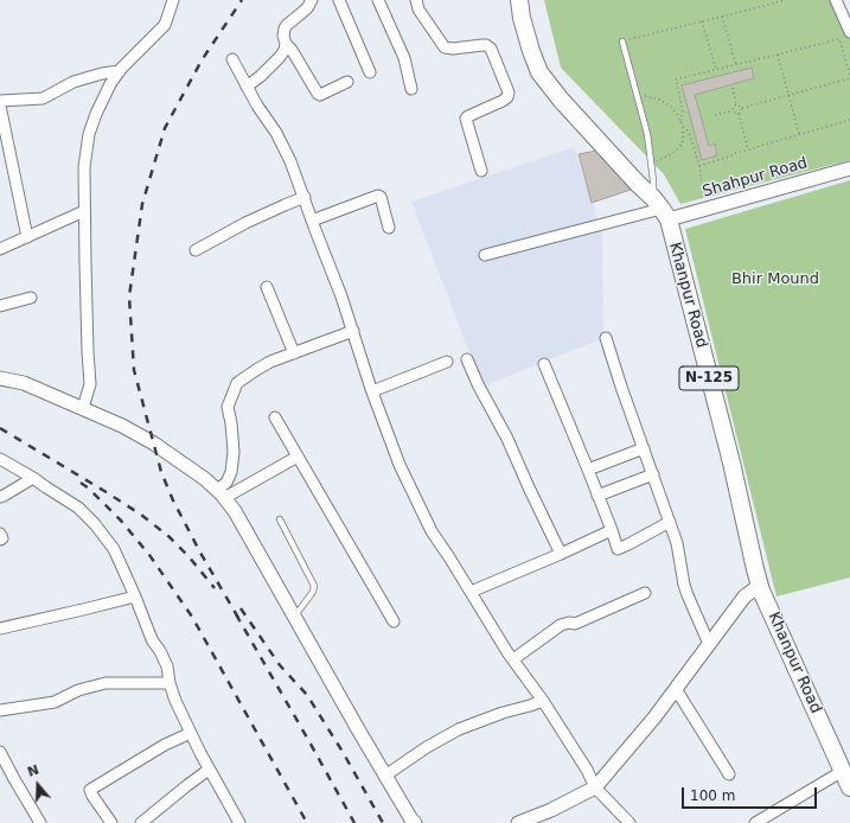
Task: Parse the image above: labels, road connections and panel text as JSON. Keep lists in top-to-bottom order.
{
  "streets": {
    "highway": ["Khanpur Road", "N-125"],
    "street": ["Shahpur Road"]
  },
  "crossings": [
    ["Shahpur Road", "Khanpur Road"]
  ],
  "parks": ["Bhir Mound"],
  "scale_bar": "100 m",
  "north": "top"
}
